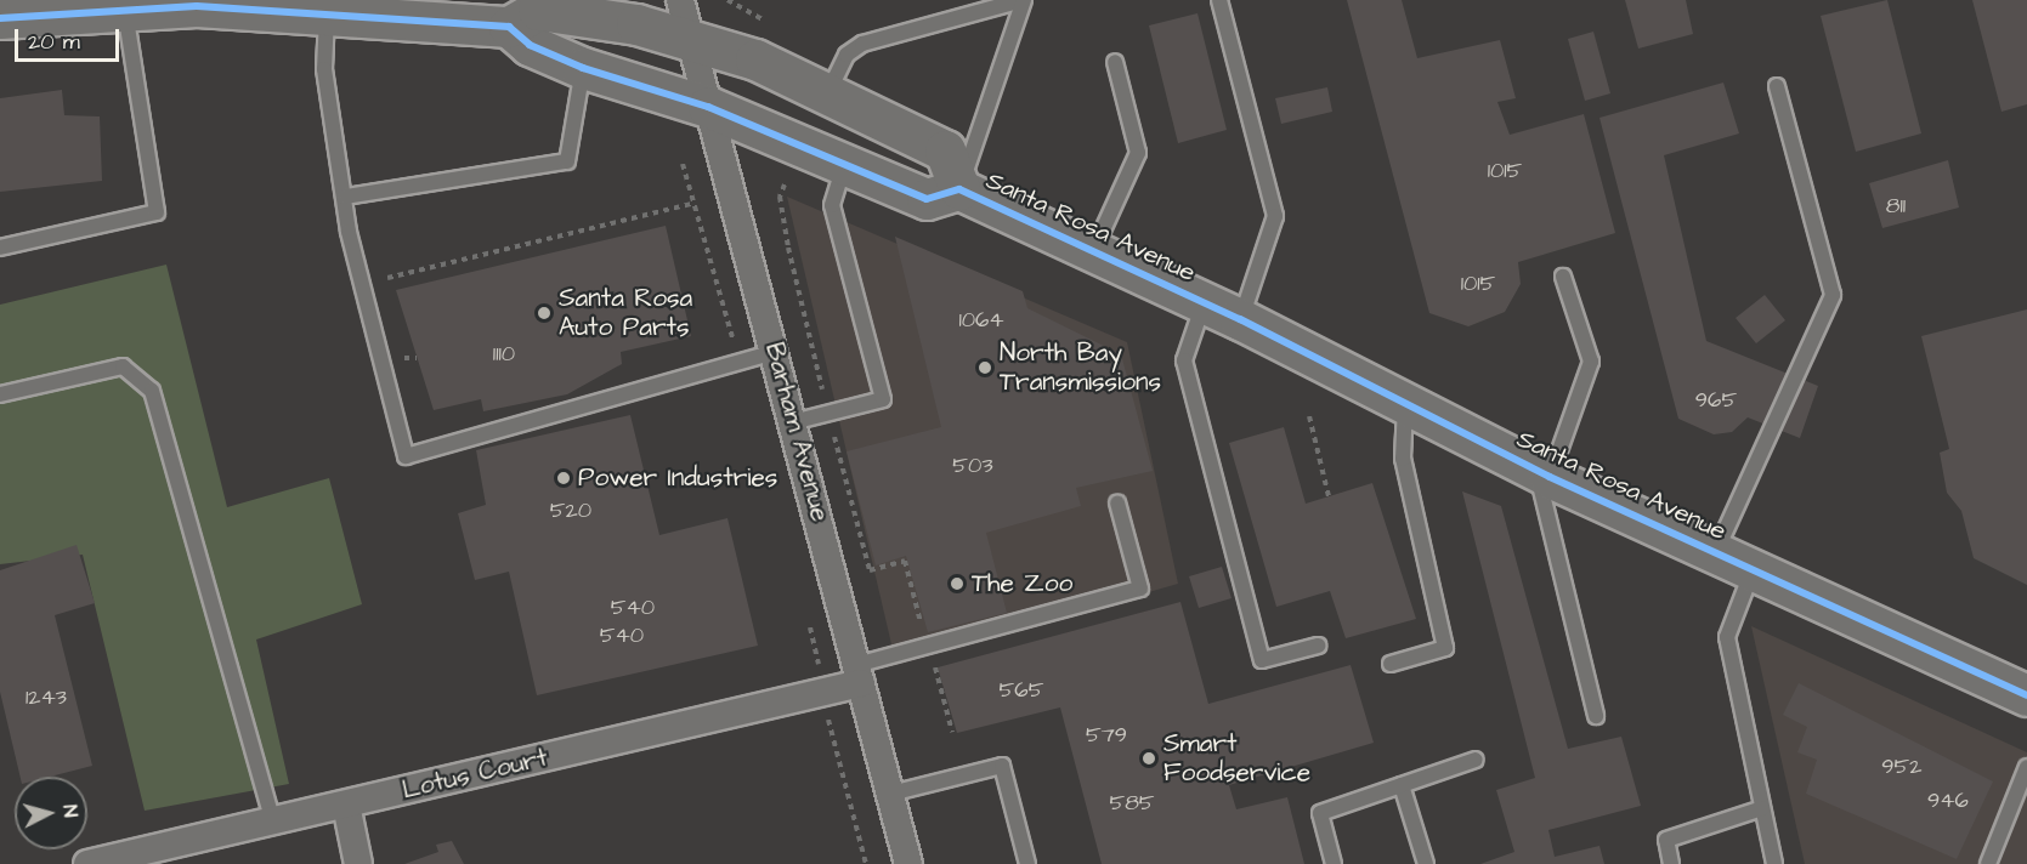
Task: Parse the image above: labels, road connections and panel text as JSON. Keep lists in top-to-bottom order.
{
  "streets": {
    "main road": ["Santa Rosa Avenue"],
    "street": ["Barham Avenue", "Lotus Court"]
  },
  "crossings": [
    ["Santa Rosa Avenue", "Barham Avenue"],
    ["Barham Avenue", "Lotus Court"]
  ],
  "places": [
    "Santa Rosa Auto Parts",
    "North Bay Transmissions",
    "Power Industries",
    "The Zoo",
    "Smart Foodservice"
  ],
  "house_numbers": [
    "1015",
    "811",
    "1015",
    "1064",
    "1110",
    "965",
    "503",
    "520",
    "540",
    "540",
    "565",
    "1243",
    "579",
    "952",
    "946",
    "585"
  ],
  "scale_bar": "20 m",
  "north": "right"
}
